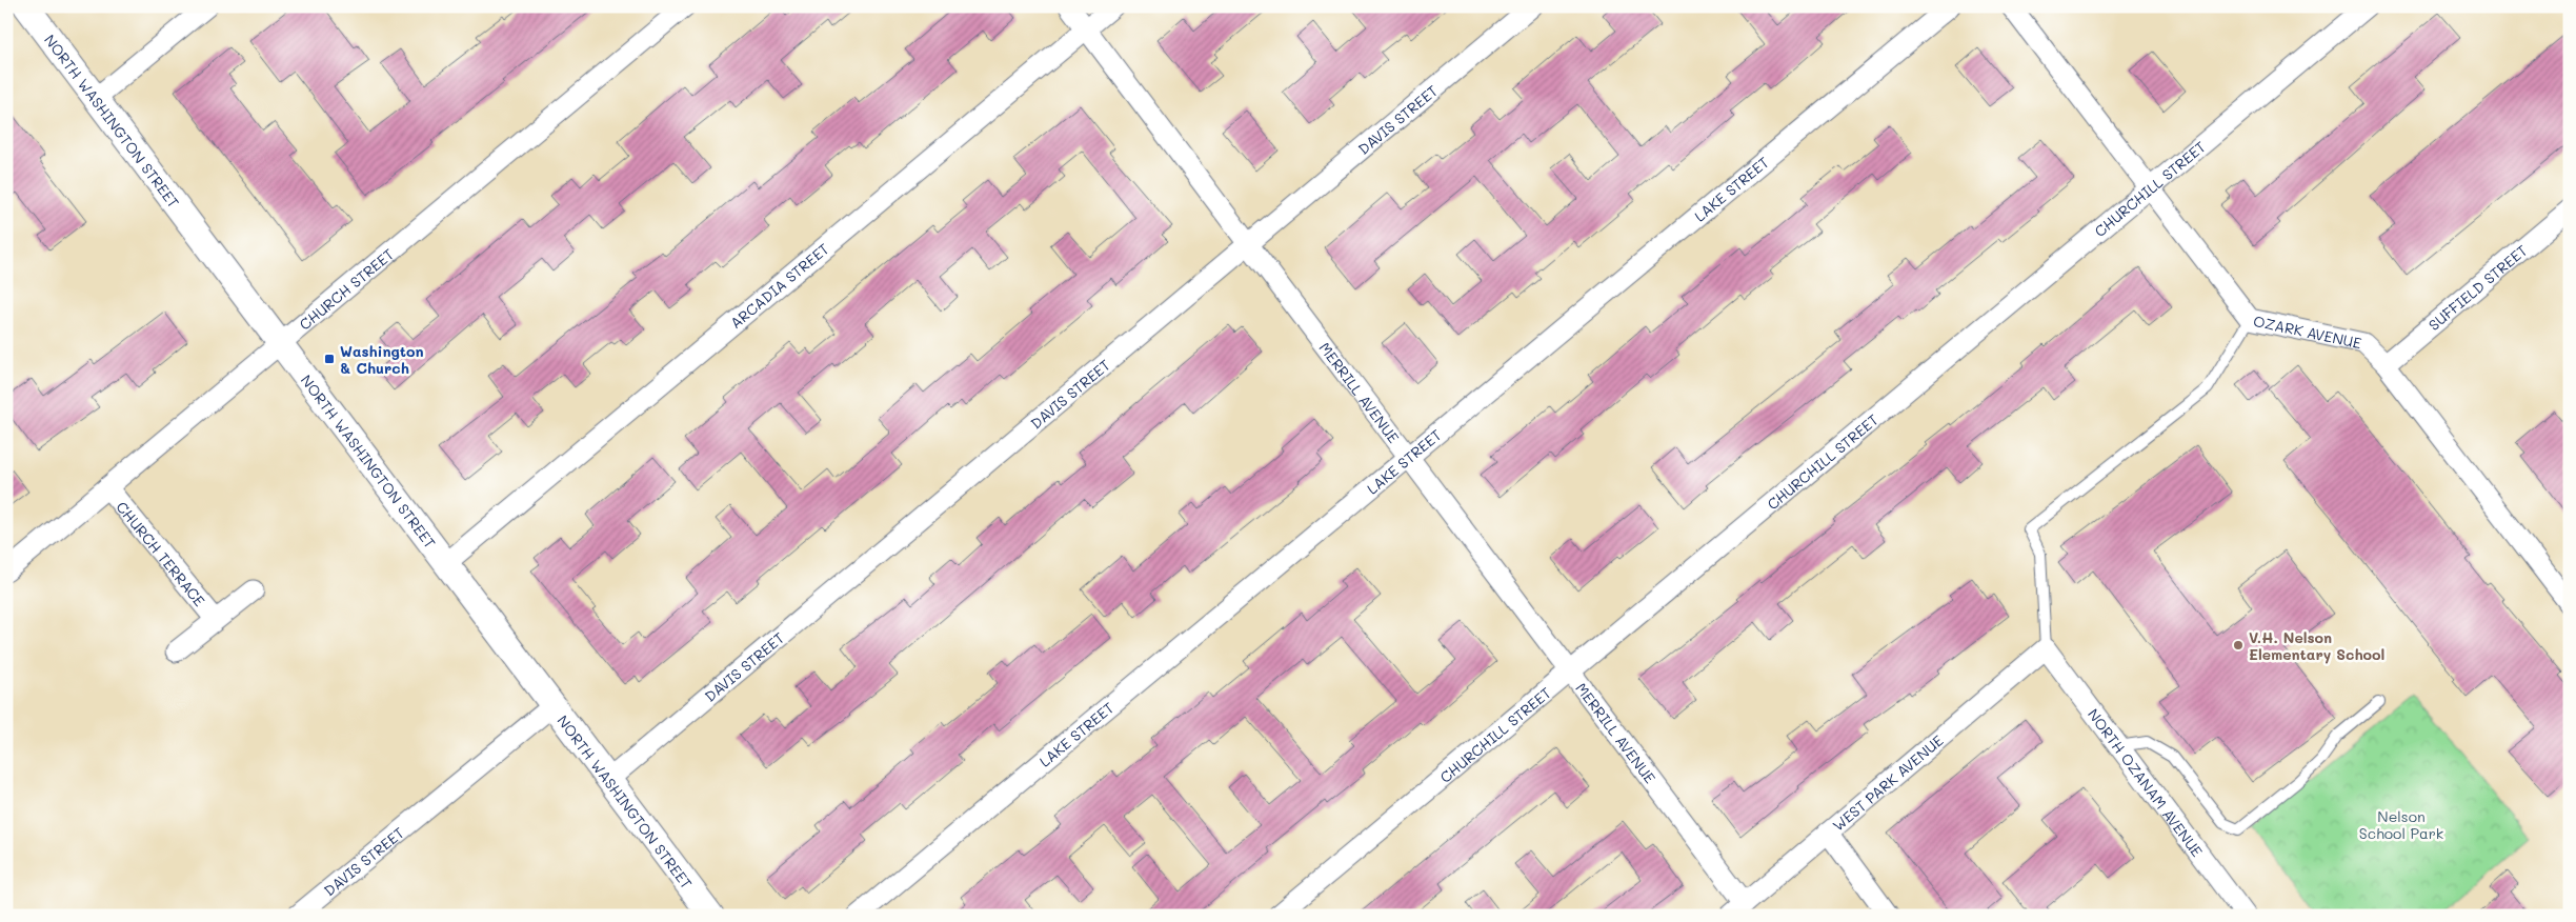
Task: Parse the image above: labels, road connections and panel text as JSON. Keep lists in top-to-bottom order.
{
  "streets": {
    "street": [
      "DAVIS STREET",
      "NORTH WASHINGTON STREET",
      "CHURCHILL STREET",
      "LAKE STREET",
      "ARCADIA STREET",
      "SUFFIELD STREET",
      "CHURCH STREET",
      "OZARK AVENUE",
      "MERRILL AVENUE",
      "CHURCH TERRACE",
      "WEST PARK AVENUE",
      "NORTH OZANAM AVENUE"
    ]
  },
  "crossings": [
    ["DAVIS STREET", "NORTH WASHINGTON STREET"],
    ["DAVIS STREET", "MERRILL AVENUE"],
    ["NORTH WASHINGTON STREET", "ARCADIA STREET"],
    ["NORTH WASHINGTON STREET", "CHURCH STREET"],
    ["CHURCHILL STREET", "OZARK AVENUE"],
    ["CHURCHILL STREET", "MERRILL AVENUE"],
    ["LAKE STREET", "MERRILL AVENUE"],
    ["ARCADIA STREET", "MERRILL AVENUE"],
    ["SUFFIELD STREET", "OZARK AVENUE"],
    ["CHURCH STREET", "CHURCH TERRACE"],
    ["MERRILL AVENUE", "WEST PARK AVENUE"],
    ["WEST PARK AVENUE", "NORTH OZANAM AVENUE"]
  ],
  "parks": ["Nelson School Park"],
  "places": {
    "transit": ["Washington & Church"],
    "other": ["V.H. Nelson Elementary School"]
  }
}
